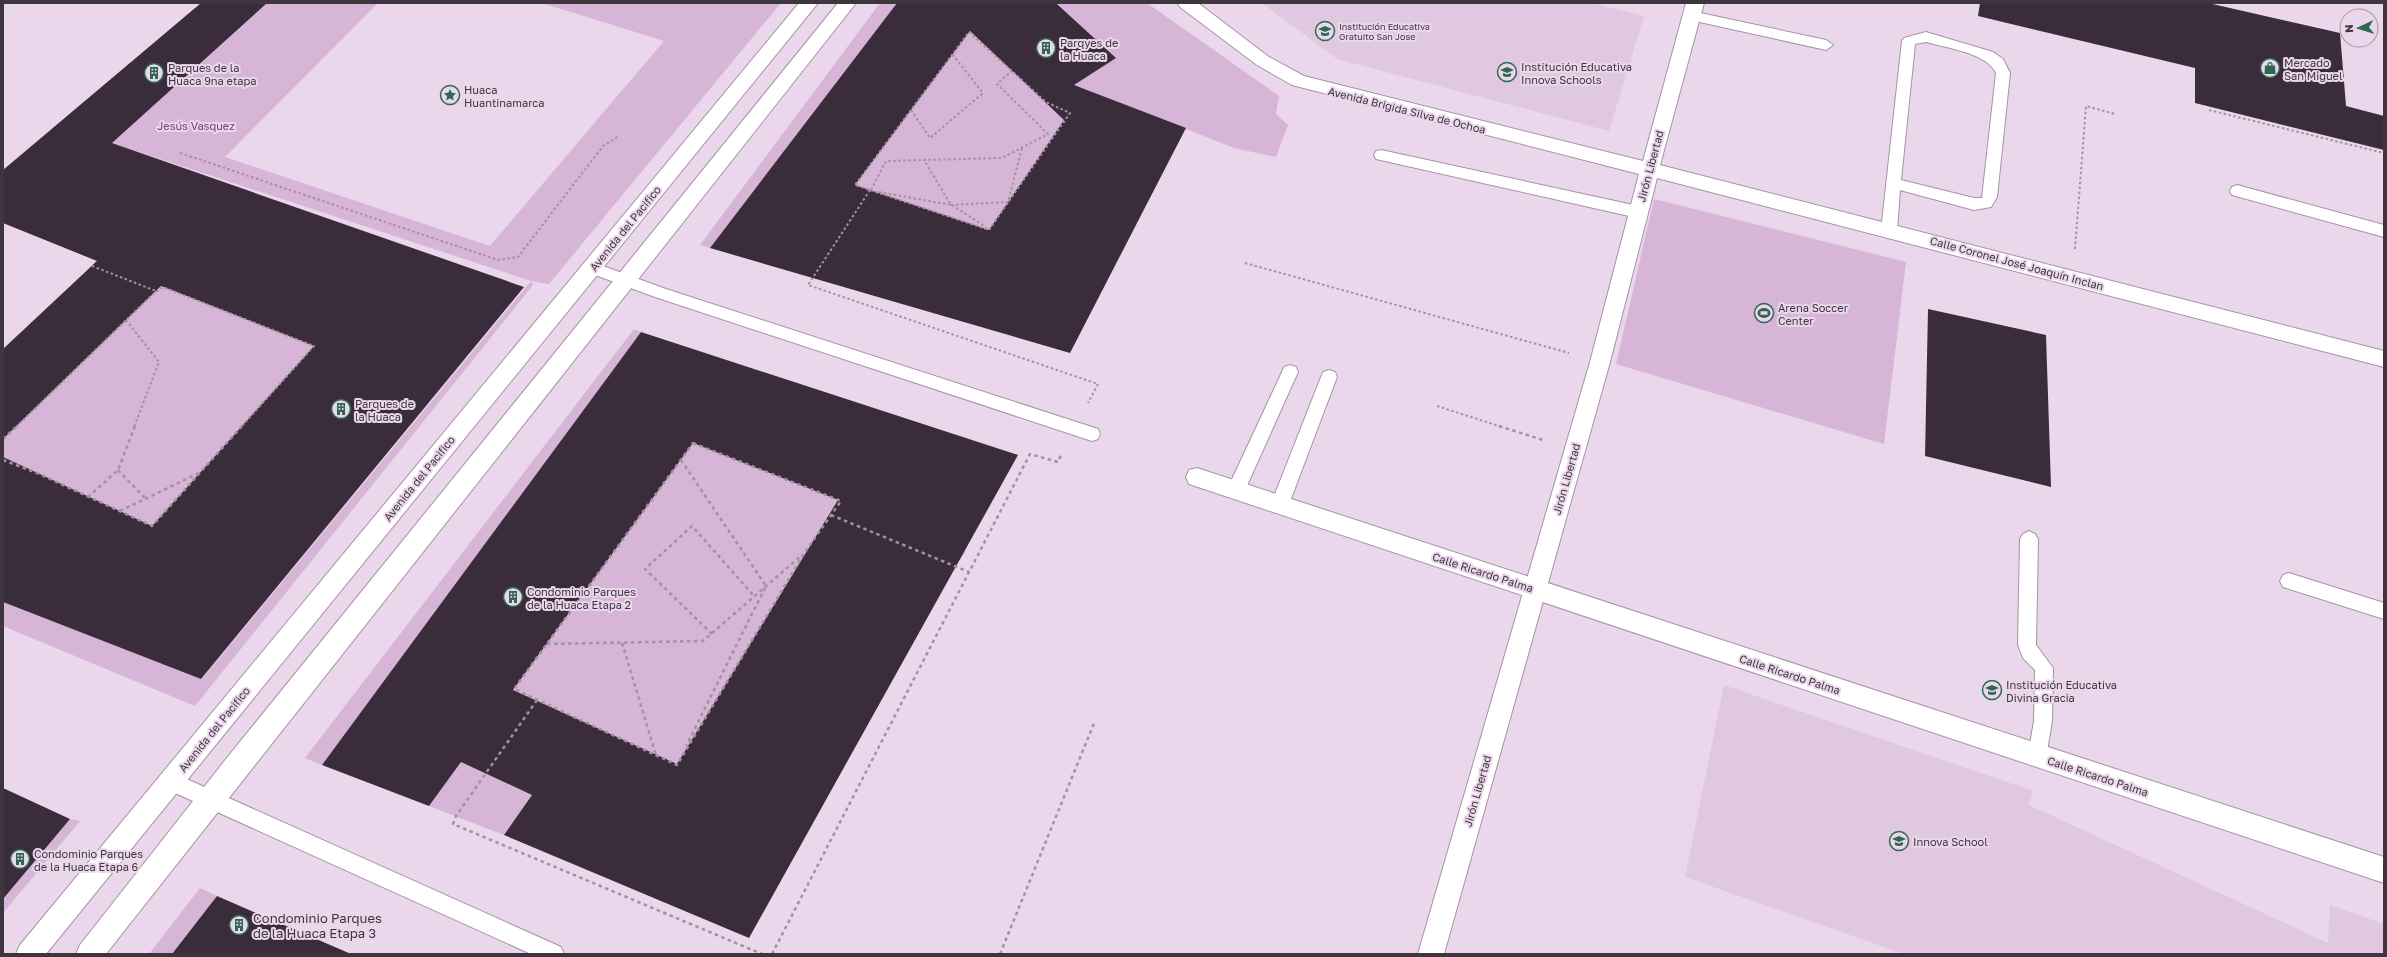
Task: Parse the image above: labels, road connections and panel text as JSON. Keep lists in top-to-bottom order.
{
  "streets": {
    "street": [
      "Avenida Brigida Silva de Ochoa",
      "Jirón Libertad",
      "Avenida del Pacifico",
      "Calle Coronel José Joaquín Inclan",
      "Calle Ricardo Palma"
    ]
  },
  "crossings": [
    ["Avenida Brigida Silva de Ochoa", "Jirón Libertad"],
    ["Avenida Brigida Silva de Ochoa", "Calle Coronel José Joaquín Inclan"],
    ["Jirón Libertad", "Calle Coronel José Joaquín Inclan"],
    ["Jirón Libertad", "Calle Ricardo Palma"]
  ],
  "parks": ["Jesús Vasquez"],
  "places": {
    "school or university": [
      "Institución Educativa Gratuito San Jose",
      "Institución Educativa Innova Schools",
      "Institución Educativa Divina Gracia",
      "Innova School"
    ],
    "building": [
      "Parqyes de la Huaca",
      "Parques de la Huaca 9na etapa",
      "Parques de la Huaca",
      "Condominio Parques de la Huaca Etapa 2",
      "Condominio Parques de la Huaca Etapa 6",
      "Condominio Parques de la Huaca Etapa 3"
    ],
    "shop": ["Mercado San Miguel"],
    "place": ["Huaca Huantinamarca"],
    "sports": ["Arena Soccer Center"]
  },
  "north": "left"
}
